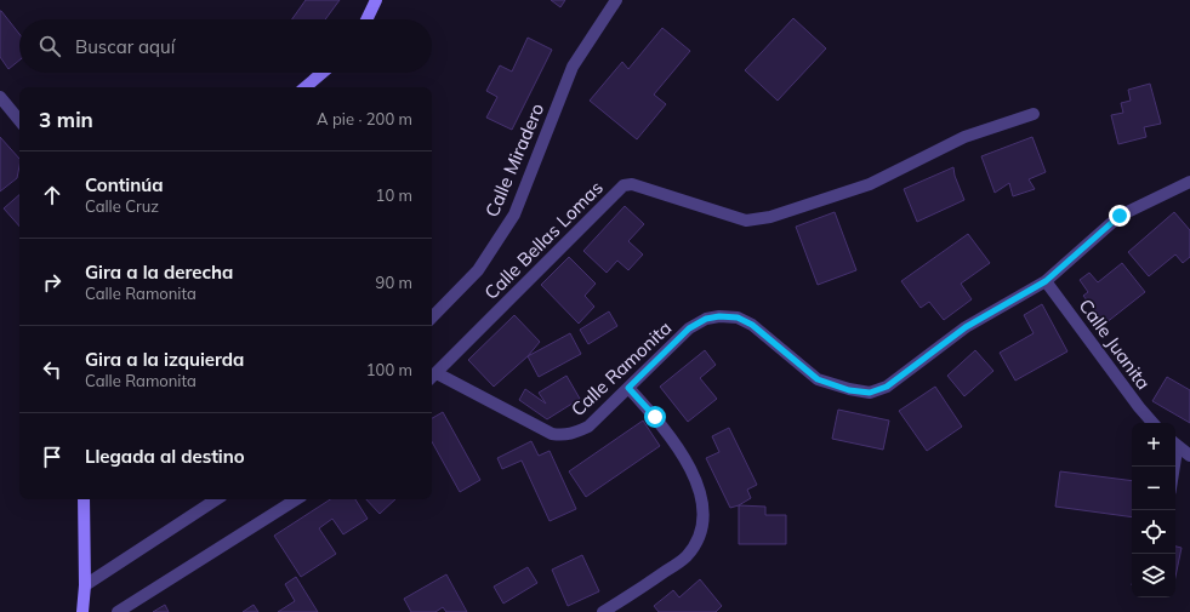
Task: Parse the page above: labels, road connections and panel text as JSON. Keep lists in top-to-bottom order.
{
  "streets": {
    "street": [
      "Calle Miradero",
      "Calle Bellas Lomas",
      "Calle Juanita",
      "Calle Ramonita"
    ]
  },
  "crossings": [
    ["Calle Bellas Lomas", "Calle Ramonita"],
    ["Calle Juanita", "Calle Ramonita"]
  ],
  "page": {
    "search": "Buscar aquí",
    "heading": ["3 min", "A pie · 200 m"],
    "list": [
      ["Continúa", "Calle Cruz", "10 m"],
      ["Gira a la derecha", "Calle Ramonita", "90 m"],
      ["Gira a la izquierda", "Calle Ramonita", "100 m"],
      "Llegada al destino"
    ],
    "map_buttons": ["+", "−"]
  }
}
